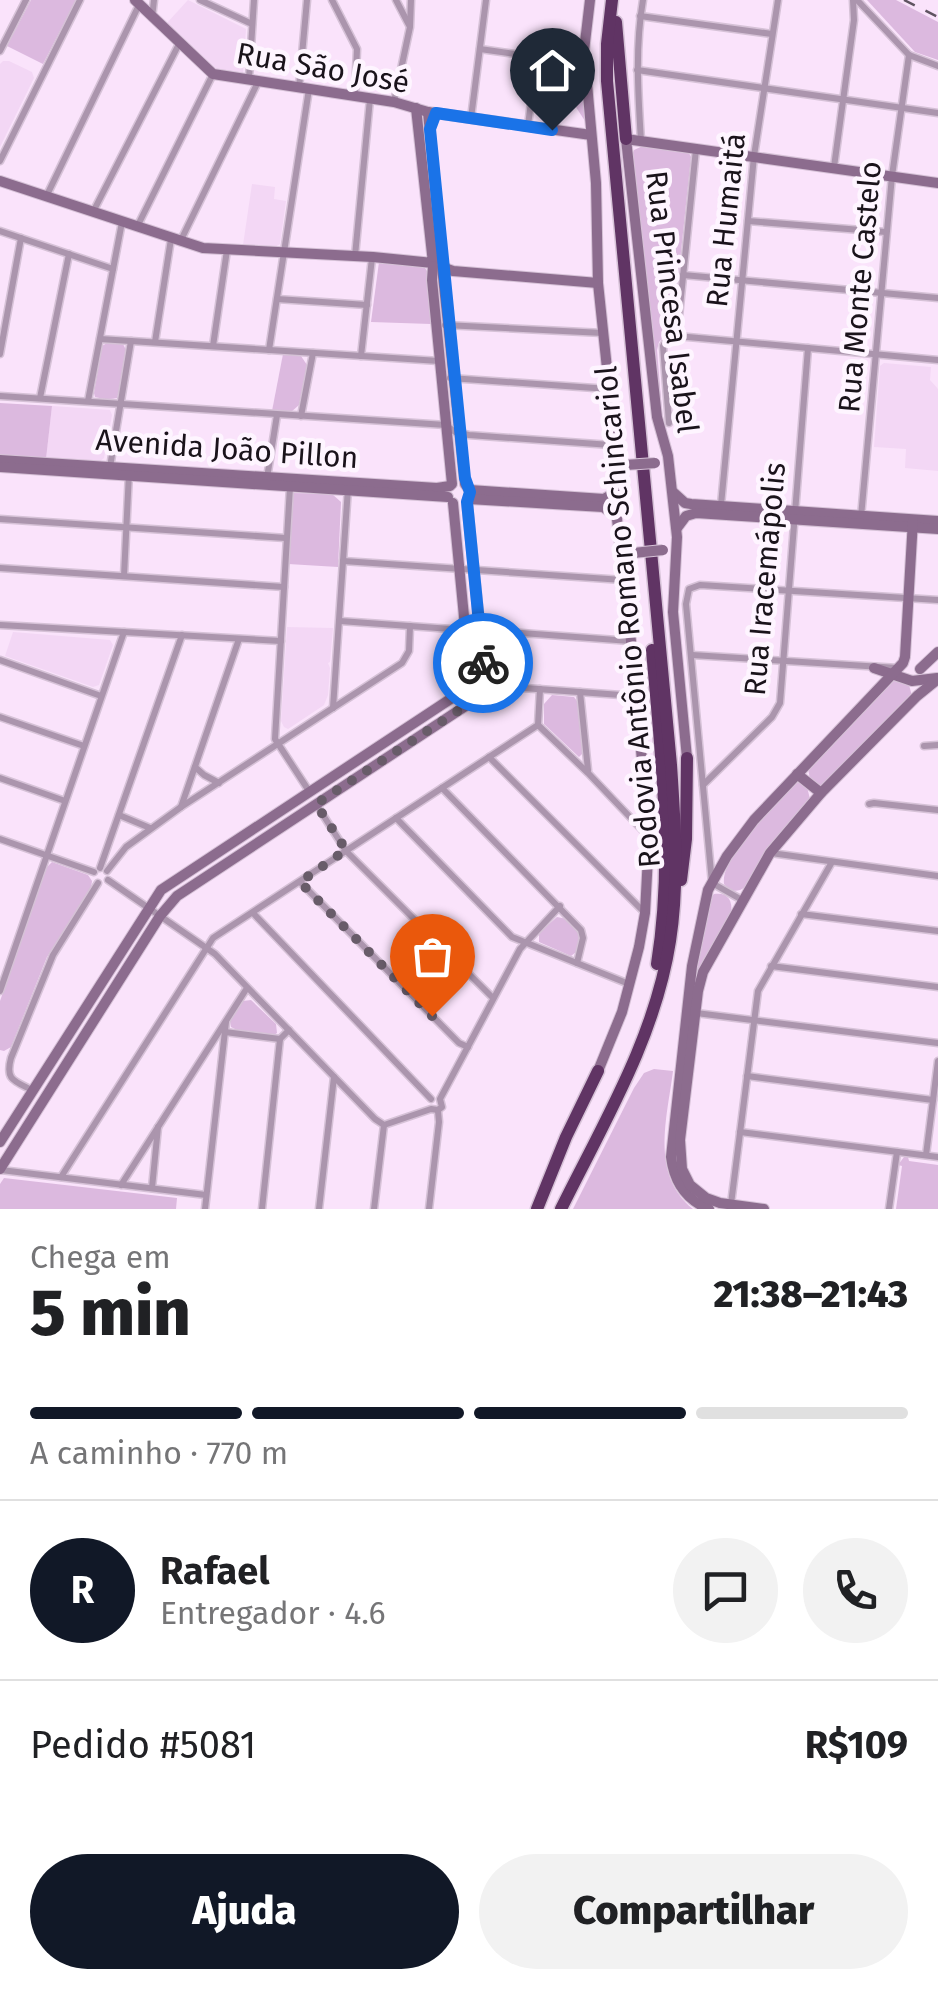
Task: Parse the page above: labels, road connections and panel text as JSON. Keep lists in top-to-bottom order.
{
  "streets": {
    "highway": ["Rodovia Antônio Romano Schincariol"],
    "street": [
      "Rua São José",
      "Rua Humaitá",
      "Rua Monte Castelo",
      "Rua Princesa Isabel",
      "Avenida João Pillon",
      "Rua Iracemápolis"
    ]
  },
  "page": {
    "heading": ["5 min", "Chega em", "21:38–21:43"],
    "panel": [
      "Rafael",
      "Entregador · 4.6",
      "Pedido #5081",
      "R$109"
    ],
    "bar": "A caminho · 770 m",
    "round": "R",
    "buttons": ["Ajuda", "Compartilhar"]
  }
}
